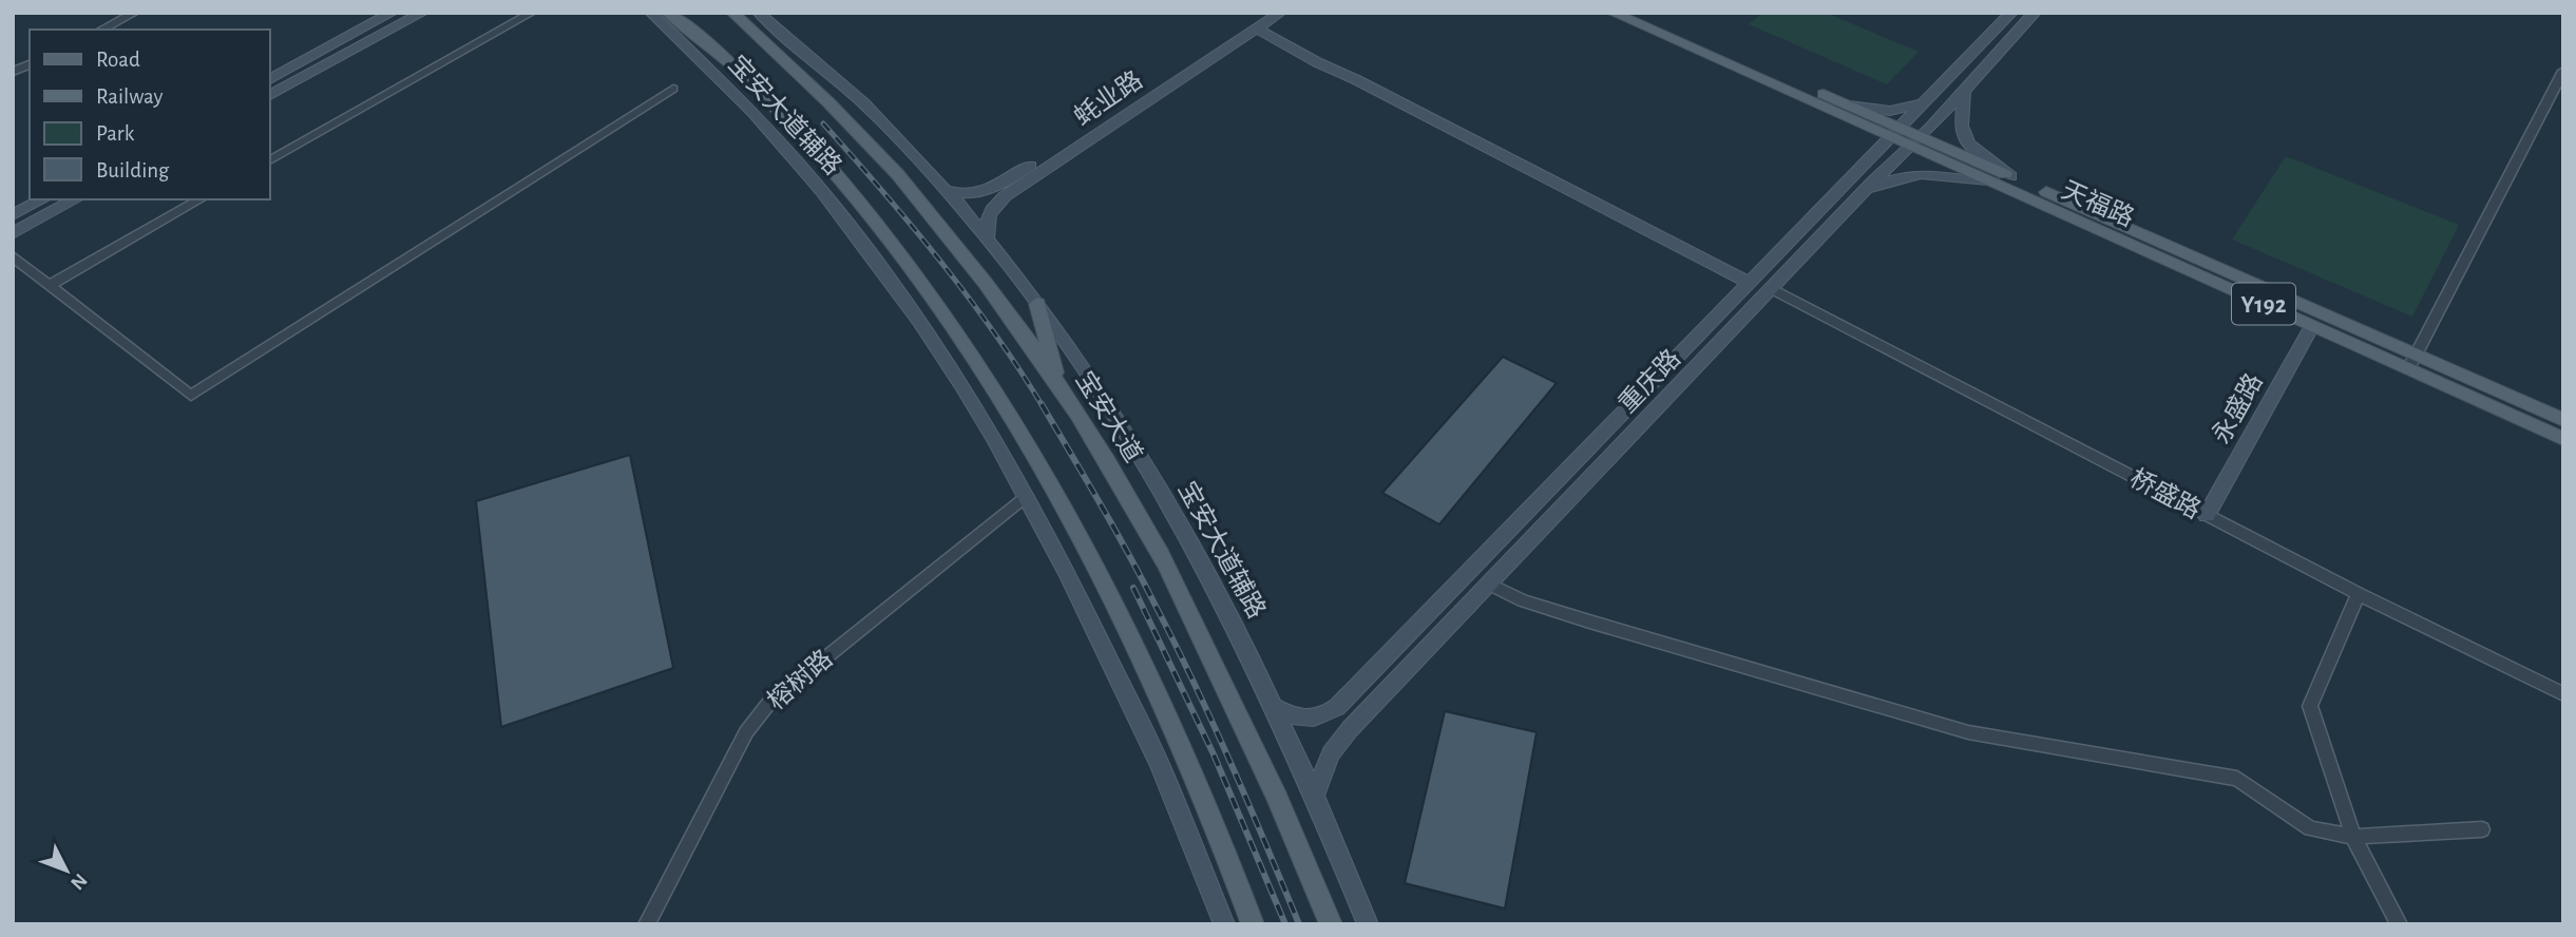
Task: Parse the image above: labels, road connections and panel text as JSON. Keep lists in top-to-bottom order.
{
  "streets": {
    "main road": [
      "蚝业路",
      "宝安大道辅路",
      "天福路",
      "Y192",
      "重庆路",
      "永盛路",
      "宝安大道"
    ],
    "street": ["桥盛路", "榕树路"]
  },
  "crossings": [
    ["蚝业路", "宝安大道辅路"],
    ["宝安大道辅路", "重庆路"],
    ["宝安大道辅路", "榕树路"],
    ["天福路", "Y192"],
    ["天福路", "重庆路"],
    ["天福路", "永盛路"],
    ["Y192", "重庆路"],
    ["重庆路", "桥盛路"],
    ["永盛路", "桥盛路"]
  ],
  "legend": [
    "Road",
    "Railway",
    "Park",
    "Building"
  ],
  "north": "bottom right"
}
